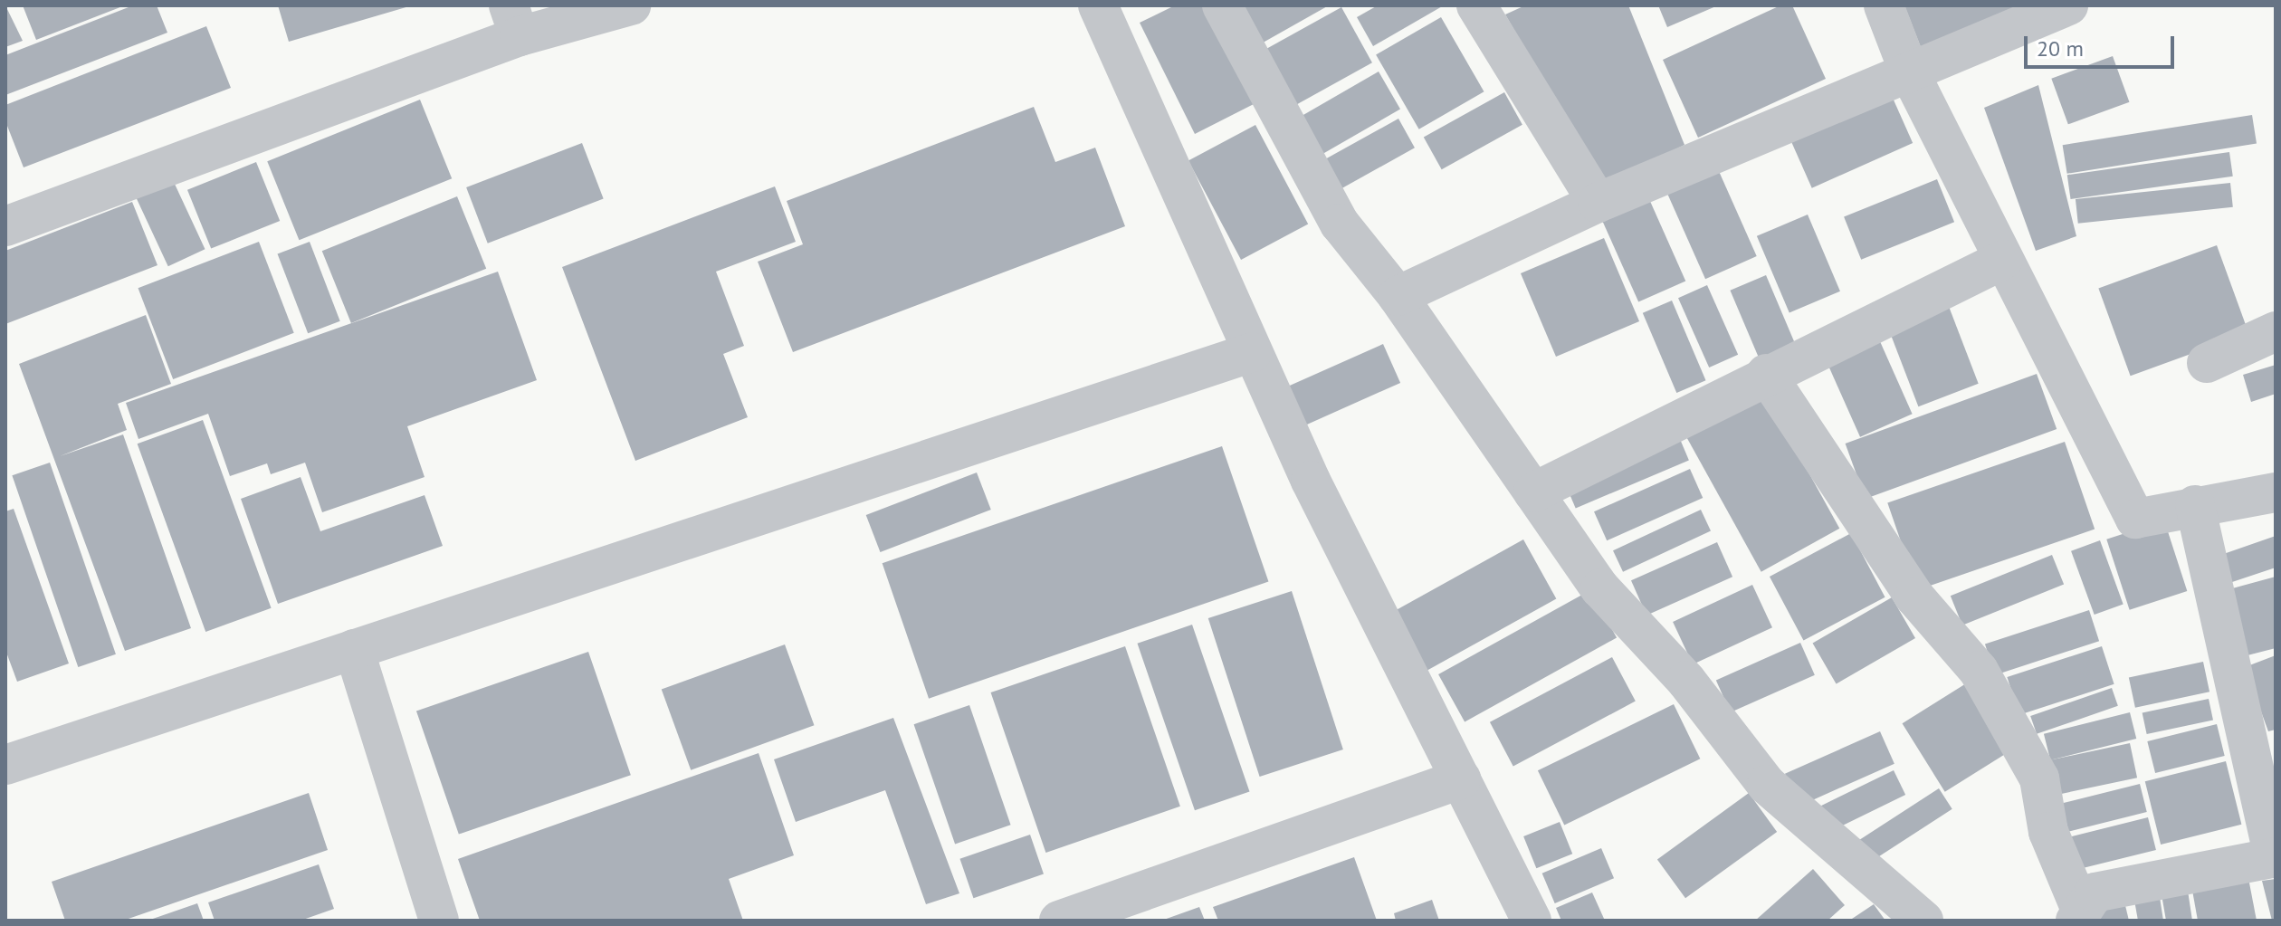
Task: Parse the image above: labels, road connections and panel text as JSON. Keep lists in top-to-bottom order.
{
  "scale_bar": "20 m"
}
